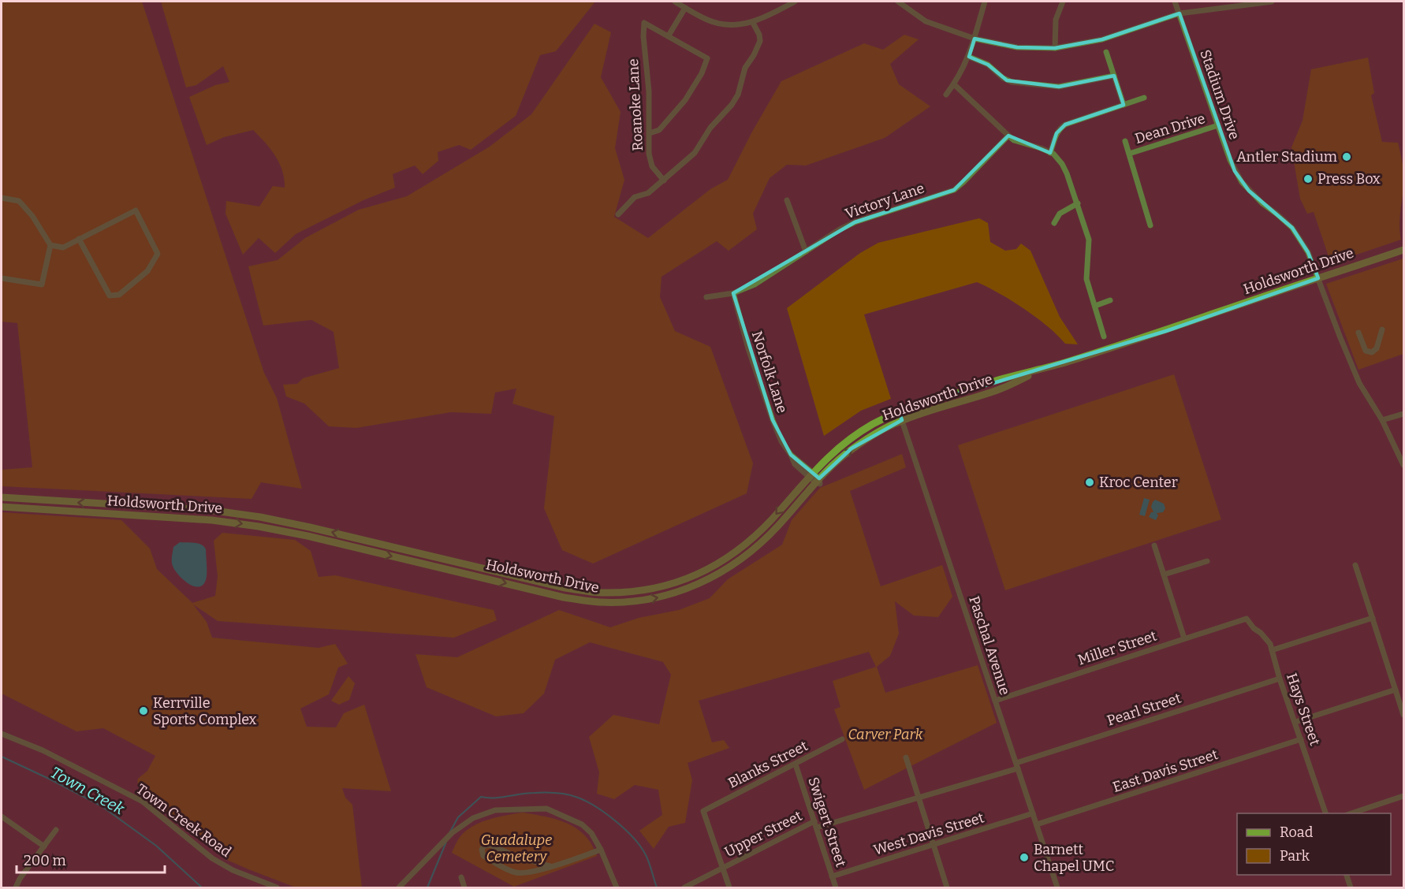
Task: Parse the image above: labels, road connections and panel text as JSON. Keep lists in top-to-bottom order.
{
  "streets": {
    "main road": ["Holdsworth Drive"],
    "street": [
      "Stadium Drive",
      "Roanoke Lane",
      "Dean Drive",
      "Victory Lane",
      "Norfolk Lane",
      "Paschal Avenue",
      "Miller Street",
      "Pearl Street",
      "Hays Street",
      "Blanks Street",
      "East Davis Street",
      "Town Creek Road",
      "Swigert Street",
      "Upper Street",
      "West Davis Street"
    ]
  },
  "crossings": [
    ["Stadium Drive", "Dean Drive"],
    ["Stadium Drive", "Holdsworth Drive"],
    ["Victory Lane", "Norfolk Lane"],
    ["Holdsworth Drive", "Norfolk Lane"],
    ["Holdsworth Drive", "Paschal Avenue"],
    ["Paschal Avenue", "Miller Street"],
    ["Paschal Avenue", "Pearl Street"],
    ["Paschal Avenue", "East Davis Street"],
    ["Paschal Avenue", "West Davis Street"],
    ["Miller Street", "Hays Street"],
    ["Pearl Street", "Hays Street"],
    ["Pearl Street", "Swigert Street"],
    ["Hays Street", "East Davis Street"],
    ["Blanks Street", "Swigert Street"],
    ["Blanks Street", "Upper Street"],
    ["Swigert Street", "Upper Street"],
    ["Swigert Street", "West Davis Street"]
  ],
  "water": ["Town Creek"],
  "parks": ["Carver Park", "Guadalupe Cemetery"],
  "places": [
    "Antler Stadium",
    "Press Box",
    "Kroc Center",
    "Kerrville Sports Complex",
    "Barnett Chapel UMC"
  ],
  "legend": ["Road", "Park"],
  "scale_bar": "200 m"
}
